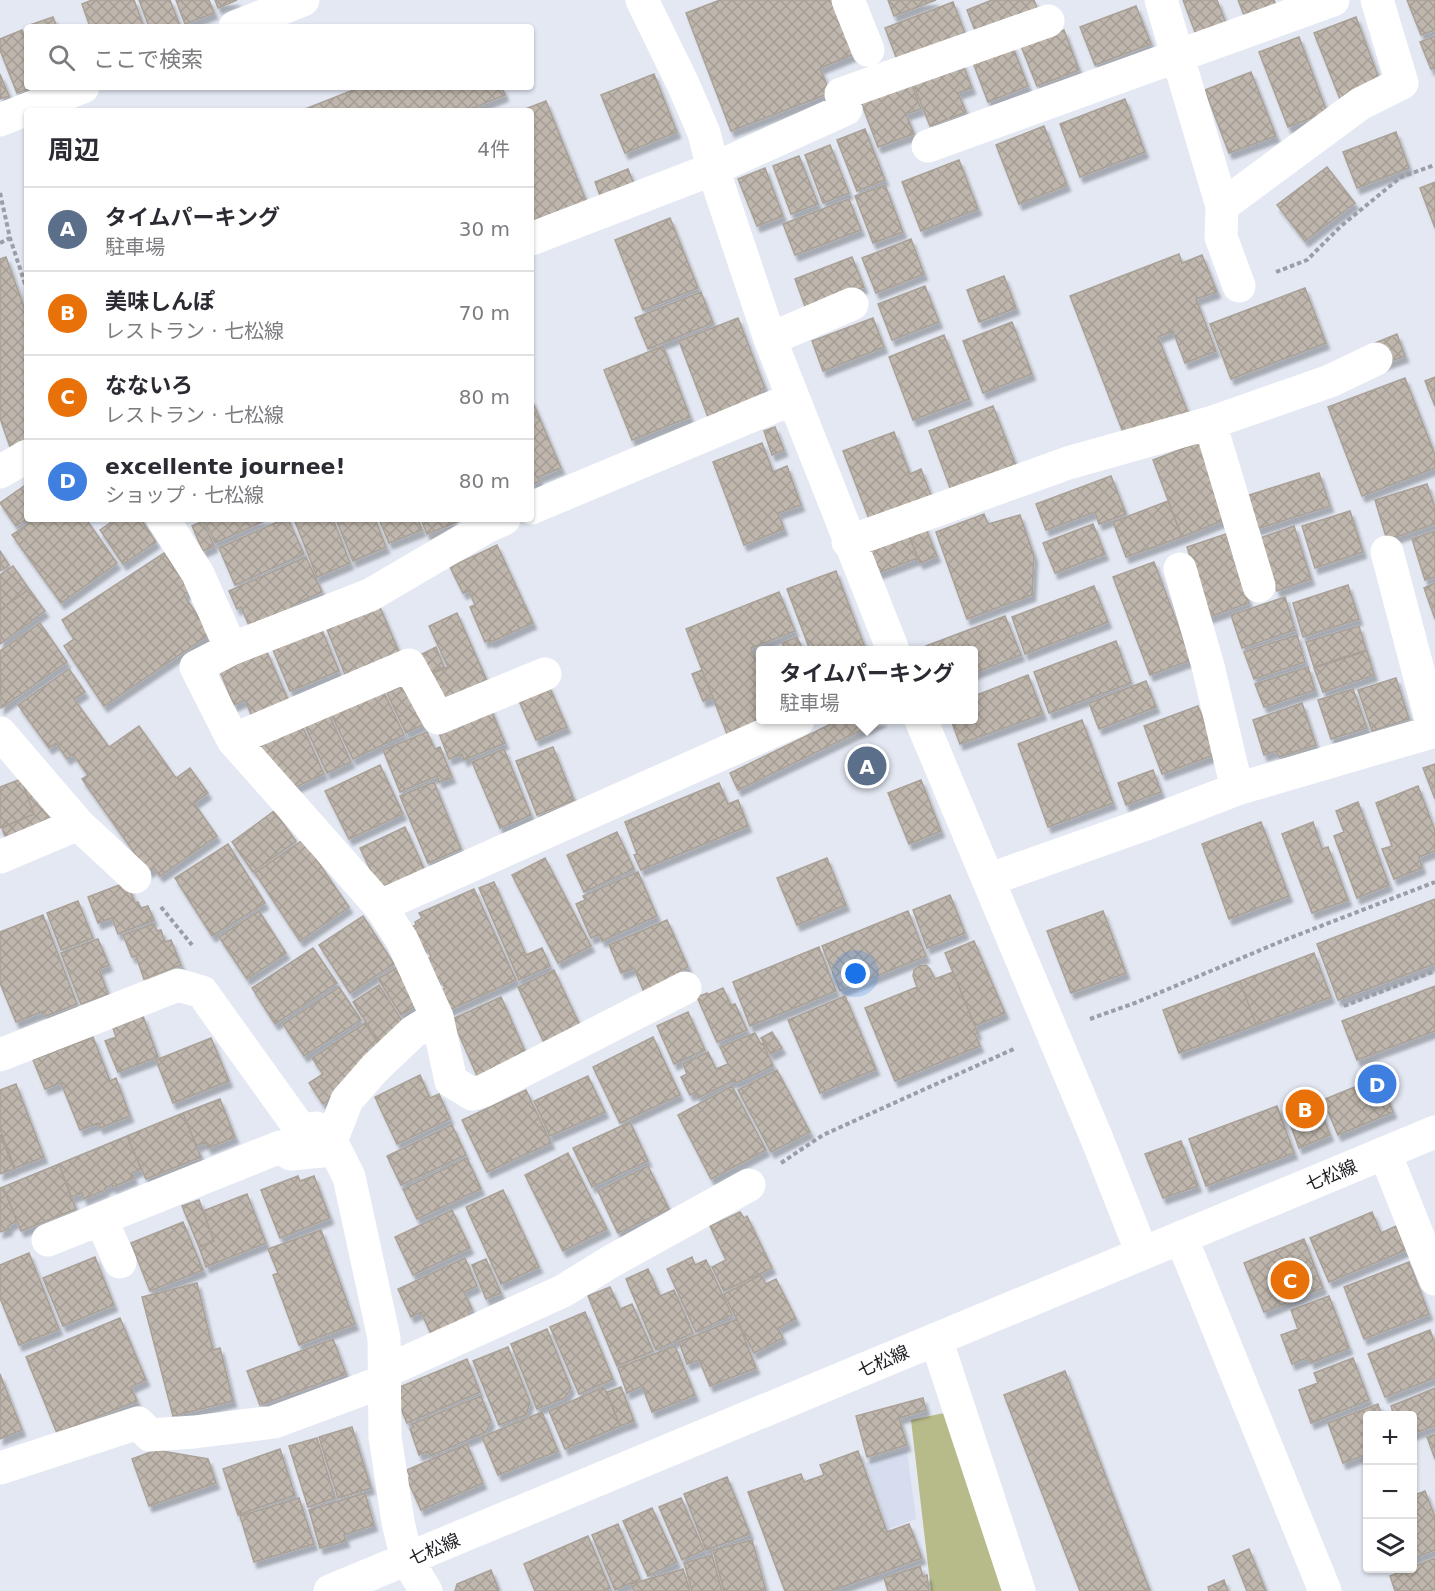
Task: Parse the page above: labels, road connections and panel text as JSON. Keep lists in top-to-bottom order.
{
  "streets": {
    "street": ["七松線"]
  },
  "page": {
    "search": "ここで検索",
    "heading": ["周辺", "4件"],
    "list": [
      {
        "mark": "A",
        "name": "タイムパーキング",
        "note": "駐車場",
        "value": "30 m"
      },
      {
        "mark": "B",
        "name": "美味しんぽ",
        "note": "レストラン · 七松線",
        "value": "70 m"
      },
      {
        "mark": "C",
        "name": "なないろ",
        "note": "レストラン · 七松線",
        "value": "80 m"
      },
      {
        "mark": "D",
        "name": "excellente journee!",
        "note": "ショップ · 七松線",
        "value": "80 m"
      }
    ],
    "popup": ["タイムパーキング", "駐車場"],
    "pins": [
      "A",
      "D",
      "B",
      "C"
    ],
    "map_buttons": ["+", "−"]
  }
}
